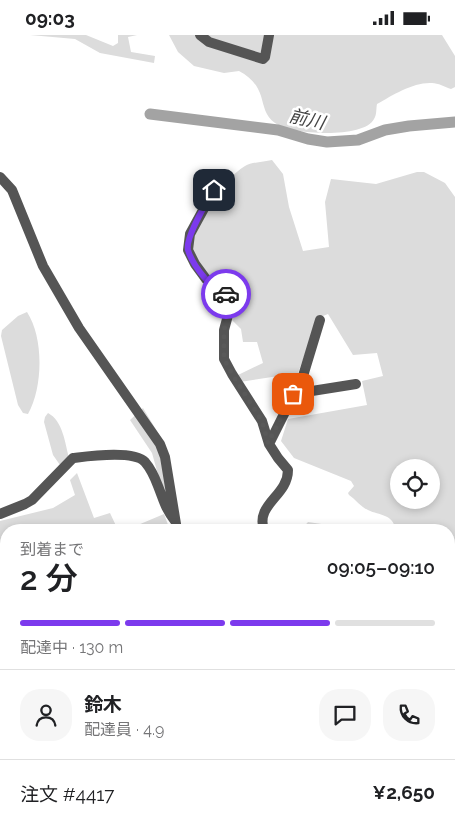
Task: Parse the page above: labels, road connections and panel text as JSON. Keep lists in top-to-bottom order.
{
  "water": ["前川"],
  "page": {
    "status": "09:03",
    "heading": ["2 分", "到着まで", "09:05–09:10"],
    "panel": [
      "鈴木",
      "配達員 · 4.9",
      "注文 #4417",
      "¥2,650"
    ],
    "bar": "配達中 · 130 m"
  }
}
